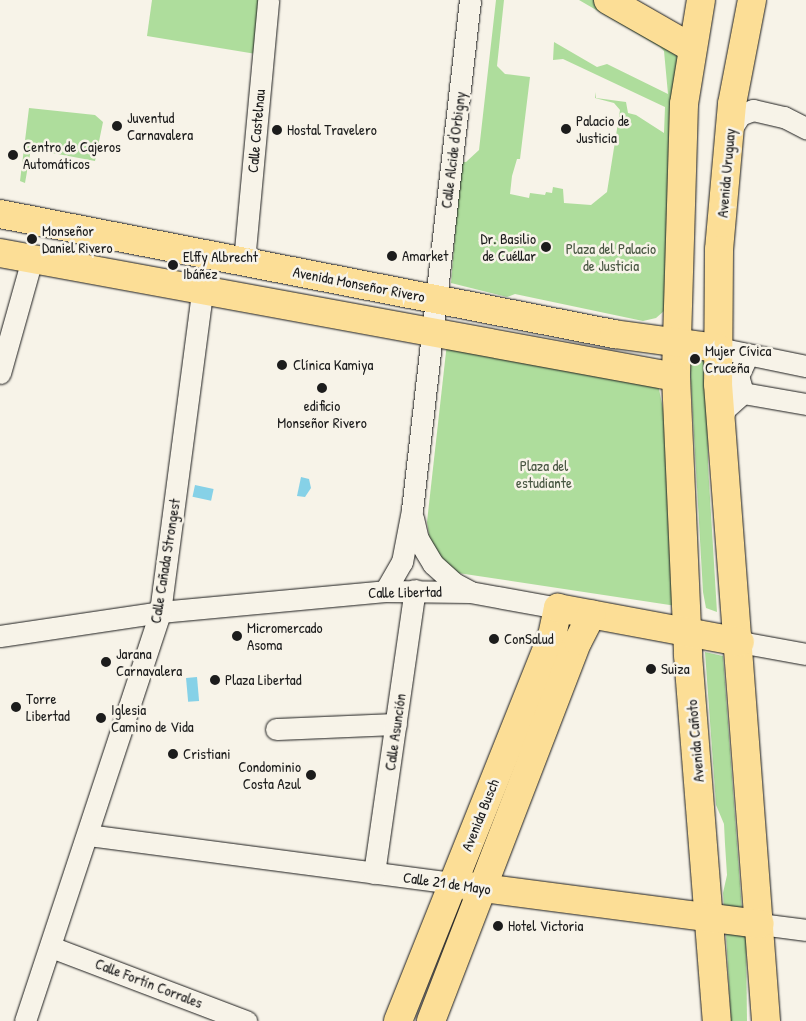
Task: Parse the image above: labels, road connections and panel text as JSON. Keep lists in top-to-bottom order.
{
  "streets": {
    "main road": [
      "Avenida Uruguay",
      "Avenida Monseñor Rivero",
      "Calle Libertad",
      "Avenida Cañoto",
      "Avenida Busch",
      "Calle 21 de Mayo"
    ],
    "street": [
      "Calle Castelnau",
      "Calle Alcide d'Orbigny",
      "Calle Cañada Strongest",
      "Calle Asunción",
      "Calle Fortín Corrales"
    ]
  },
  "crossings": [
    ["Calle Castelnau", "Avenida Monseñor Rivero"],
    ["Calle Alcide d'Orbigny", "Avenida Monseñor Rivero"],
    ["Avenida Uruguay", "Avenida Monseñor Rivero"],
    ["Avenida Monseñor Rivero", "Avenida Cañoto"],
    ["Calle Cañada Strongest", "Calle Libertad"],
    ["Calle Cañada Strongest", "Calle 21 de Mayo"],
    ["Calle Cañada Strongest", "Calle Fortín Corrales"],
    ["Calle Libertad", "Calle Asunción"],
    ["Calle Libertad", "Avenida Cañoto"],
    ["Calle Libertad", "Avenida Busch"],
    ["Calle Asunción", "Calle 21 de Mayo"],
    ["Avenida Cañoto", "Calle 21 de Mayo"],
    ["Avenida Busch", "Calle 21 de Mayo"]
  ],
  "parks": ["Plaza del Palacio de Justicia", "Plaza del estudiante"],
  "places": [
    "Juventud Carnavalera",
    "Palacio de Justicia",
    "Hostal Travelero",
    "Centro de Cajeros Automáticos",
    "Monseñor Daniel Rivero",
    "Dr. Basilio de Cuéllar",
    "Amarket",
    "Elffy Albrecht Ibáñez",
    "Mujer Cívica Cruceña",
    "Clínica Kamiya",
    "edificio Monseñor Rivero",
    "Micromercado Asoma",
    "ConSalud",
    "Jarana Carnavalera",
    "Suiza",
    "Plaza Libertad",
    "Torre Libertad",
    "Iglesia Camino de Vida",
    "Cristiani",
    "Condominio Costa Azul",
    "Hotel Victoria"
  ]
}
